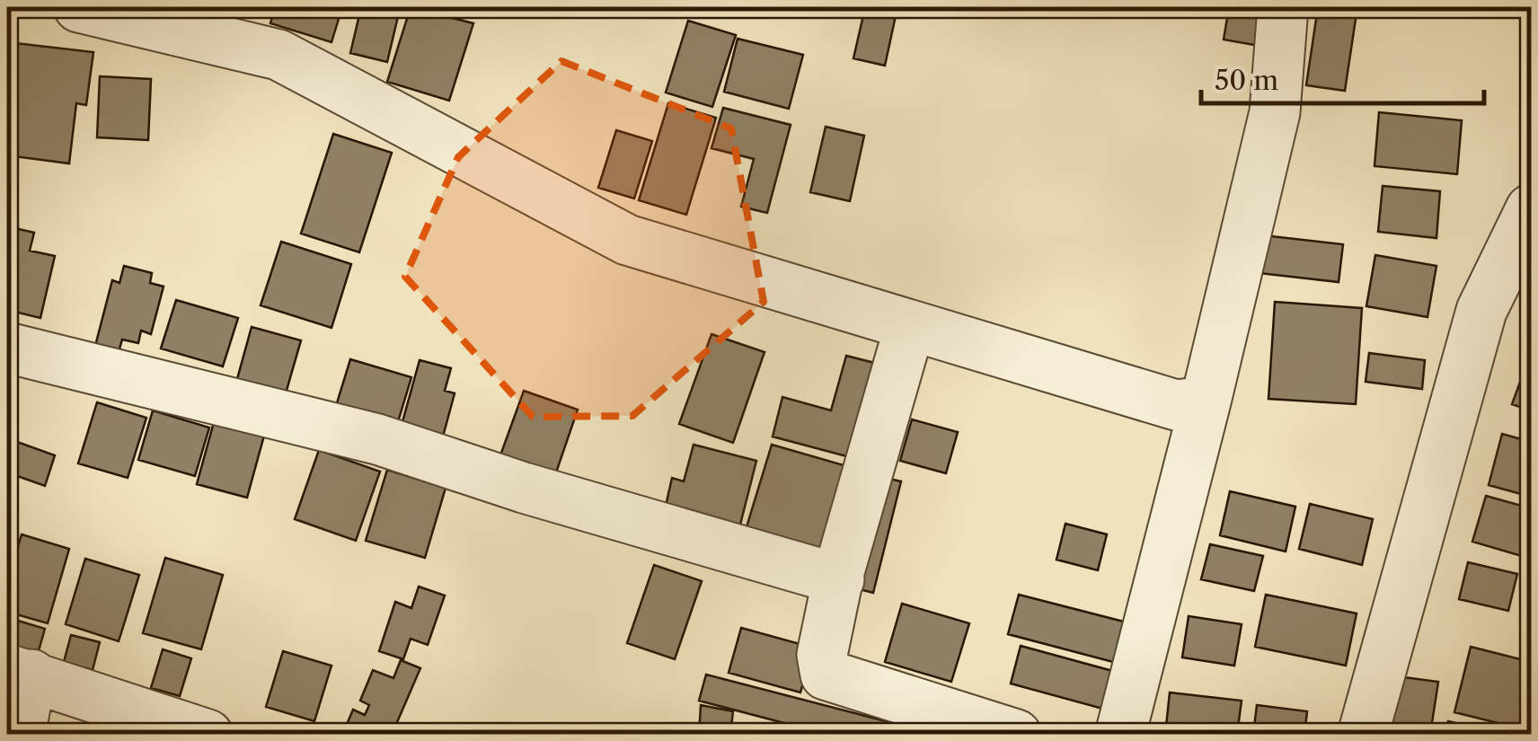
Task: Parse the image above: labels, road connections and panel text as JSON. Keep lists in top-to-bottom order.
{
  "scale_bar": "50 m"
}
